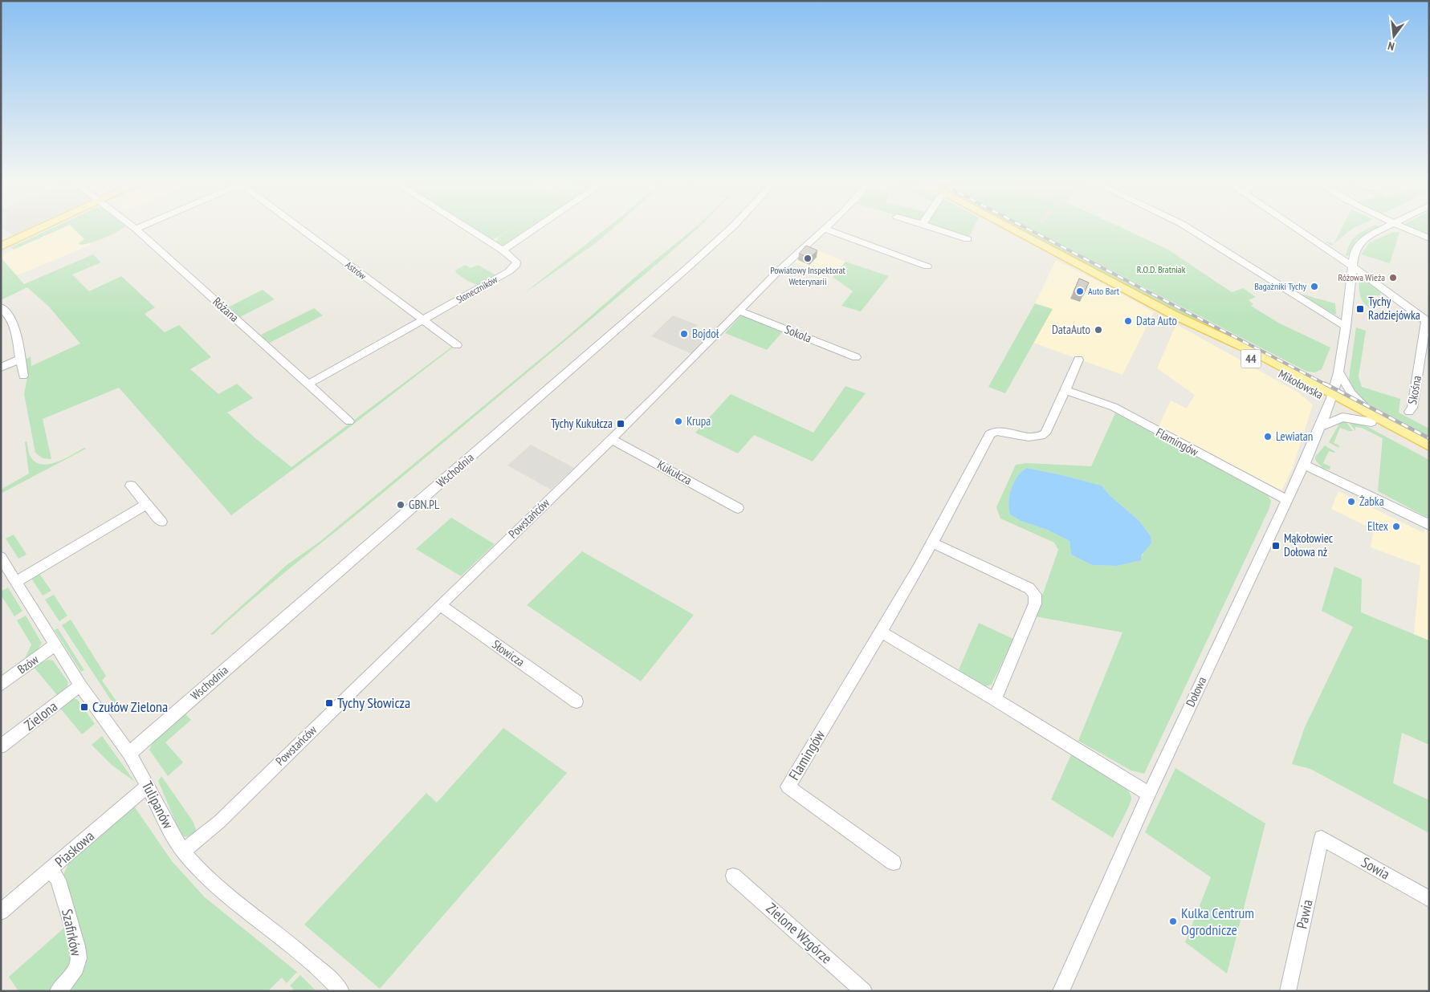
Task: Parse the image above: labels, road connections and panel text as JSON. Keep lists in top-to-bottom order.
{
  "streets": {
    "main road": ["44", "Mikołowska"],
    "street": [
      "Astrów",
      "Słoneczników",
      "Różana",
      "Sokola",
      "Skośna",
      "Flamingów",
      "Wschodnia",
      "Kukułcza",
      "Powstańców",
      "Słowicza",
      "Bzów",
      "Dołowa",
      "Zielona",
      "Tulipanów",
      "Piaskowa",
      "Sowia",
      "Pawia",
      "Szafirków",
      "Zielone Wzgórze"
    ]
  },
  "crossings": [
    ["Astrów", "Słoneczników"],
    ["Słoneczników", "Różana"],
    ["Sokola", "Powstańców"],
    ["Mikołowska", "Dołowa"],
    ["Flamingów", "Dołowa"],
    ["Wschodnia", "Tulipanów"],
    ["Kukułcza", "Powstańców"],
    ["Powstańców", "Słowicza"],
    ["Powstańców", "Tulipanów"],
    ["Bzów", "Tulipanów"],
    ["Zielona", "Tulipanów"],
    ["Tulipanów", "Piaskowa"],
    ["Piaskowa", "Szafirków"],
    ["Sowia", "Pawia"]
  ],
  "parks": ["R.O.D. Bratniak"],
  "places": {
    "other": [
      "Powiatowy Inspektorat Weterynarii",
      "Różowa Wieża",
      "Bagażniki Tychy",
      "Auto Bart",
      "Data Auto",
      "DataAuto",
      "Bojdoł",
      "Krupa",
      "Lewiatan",
      "Żabka",
      "GBN.PL",
      "Eltex",
      "Kulka Centrum Ogrodnicze"
    ],
    "transit": [
      "Tychy Radziejówka",
      "Tychy Kukułcza",
      "Mąkołowiec Dołowa nż",
      "Tychy Słowicza",
      "Czułów Zielona"
    ]
  },
  "north": "bottom"
}
